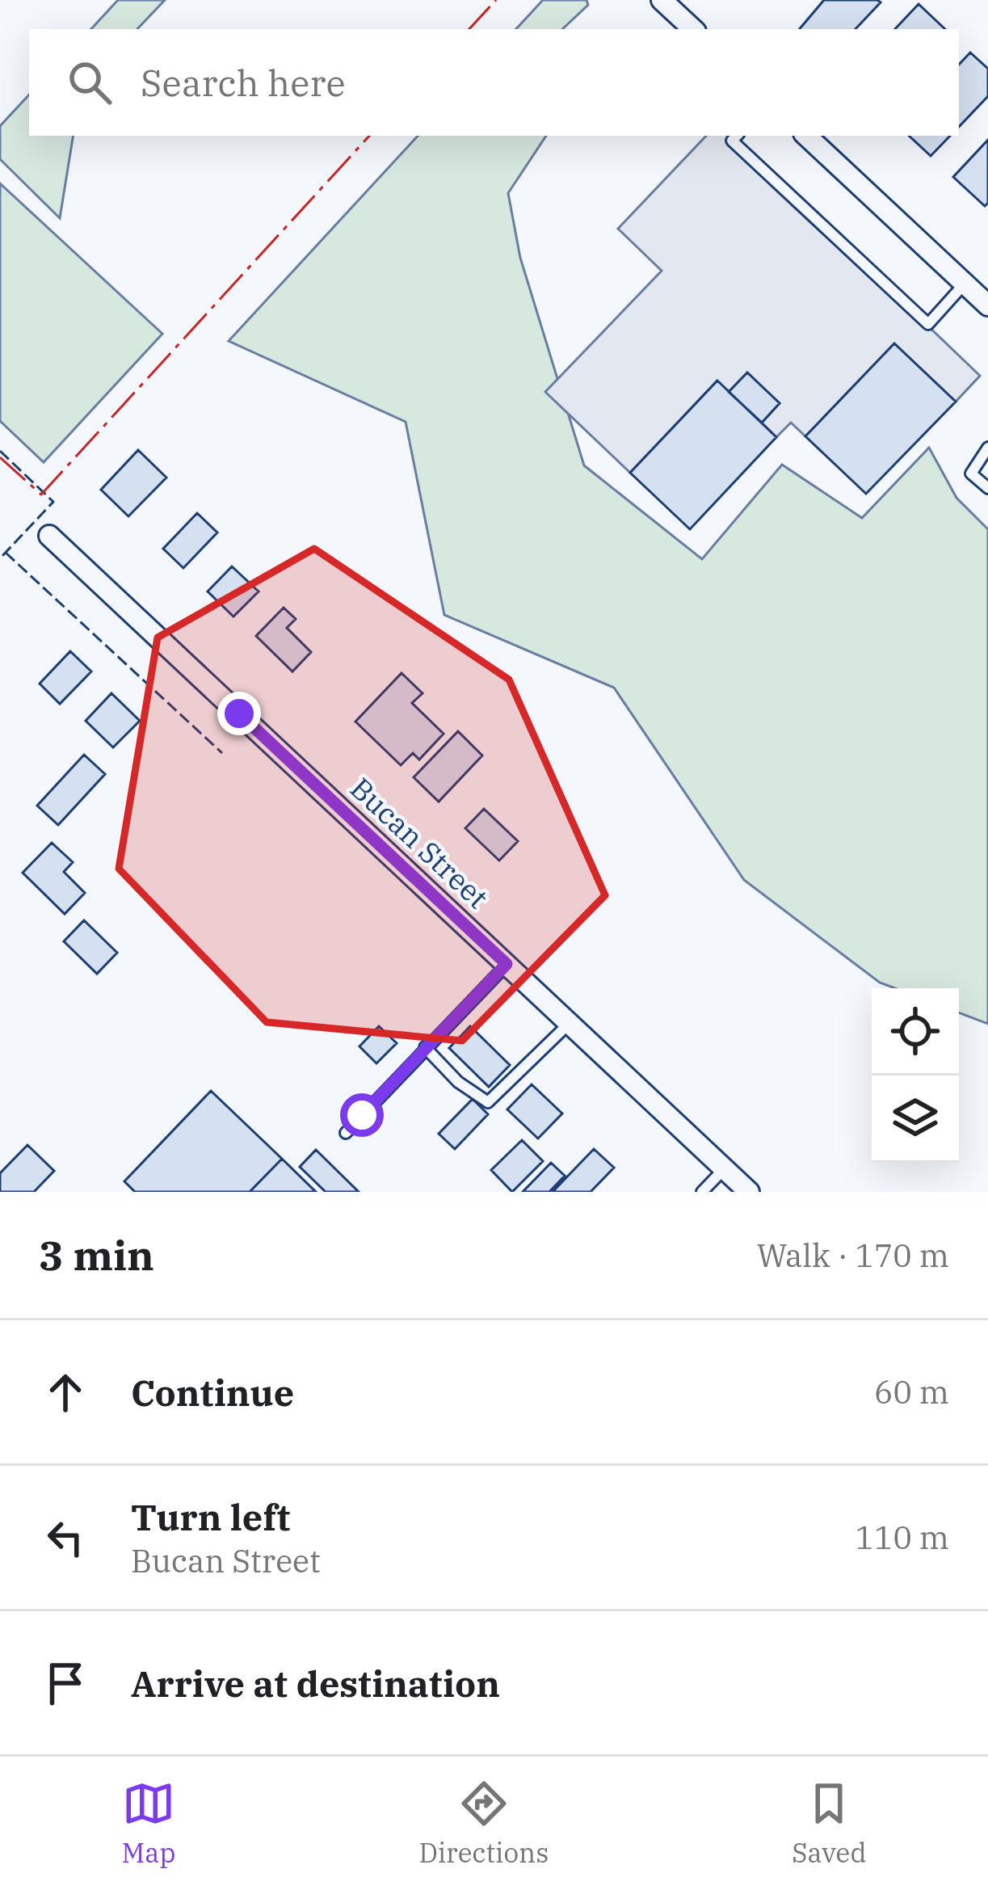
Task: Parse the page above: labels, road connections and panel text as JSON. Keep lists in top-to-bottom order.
{
  "streets": {
    "street": ["Bucan Street"]
  },
  "page": {
    "search": "Search here",
    "heading": ["3 min", "Walk · 170 m"],
    "list": [
      ["Continue", "60 m"],
      ["Turn left", "Bucan Street", "110 m"],
      "Arrive at destination"
    ],
    "nav": ["Map", "Directions", "Saved"]
  }
}
